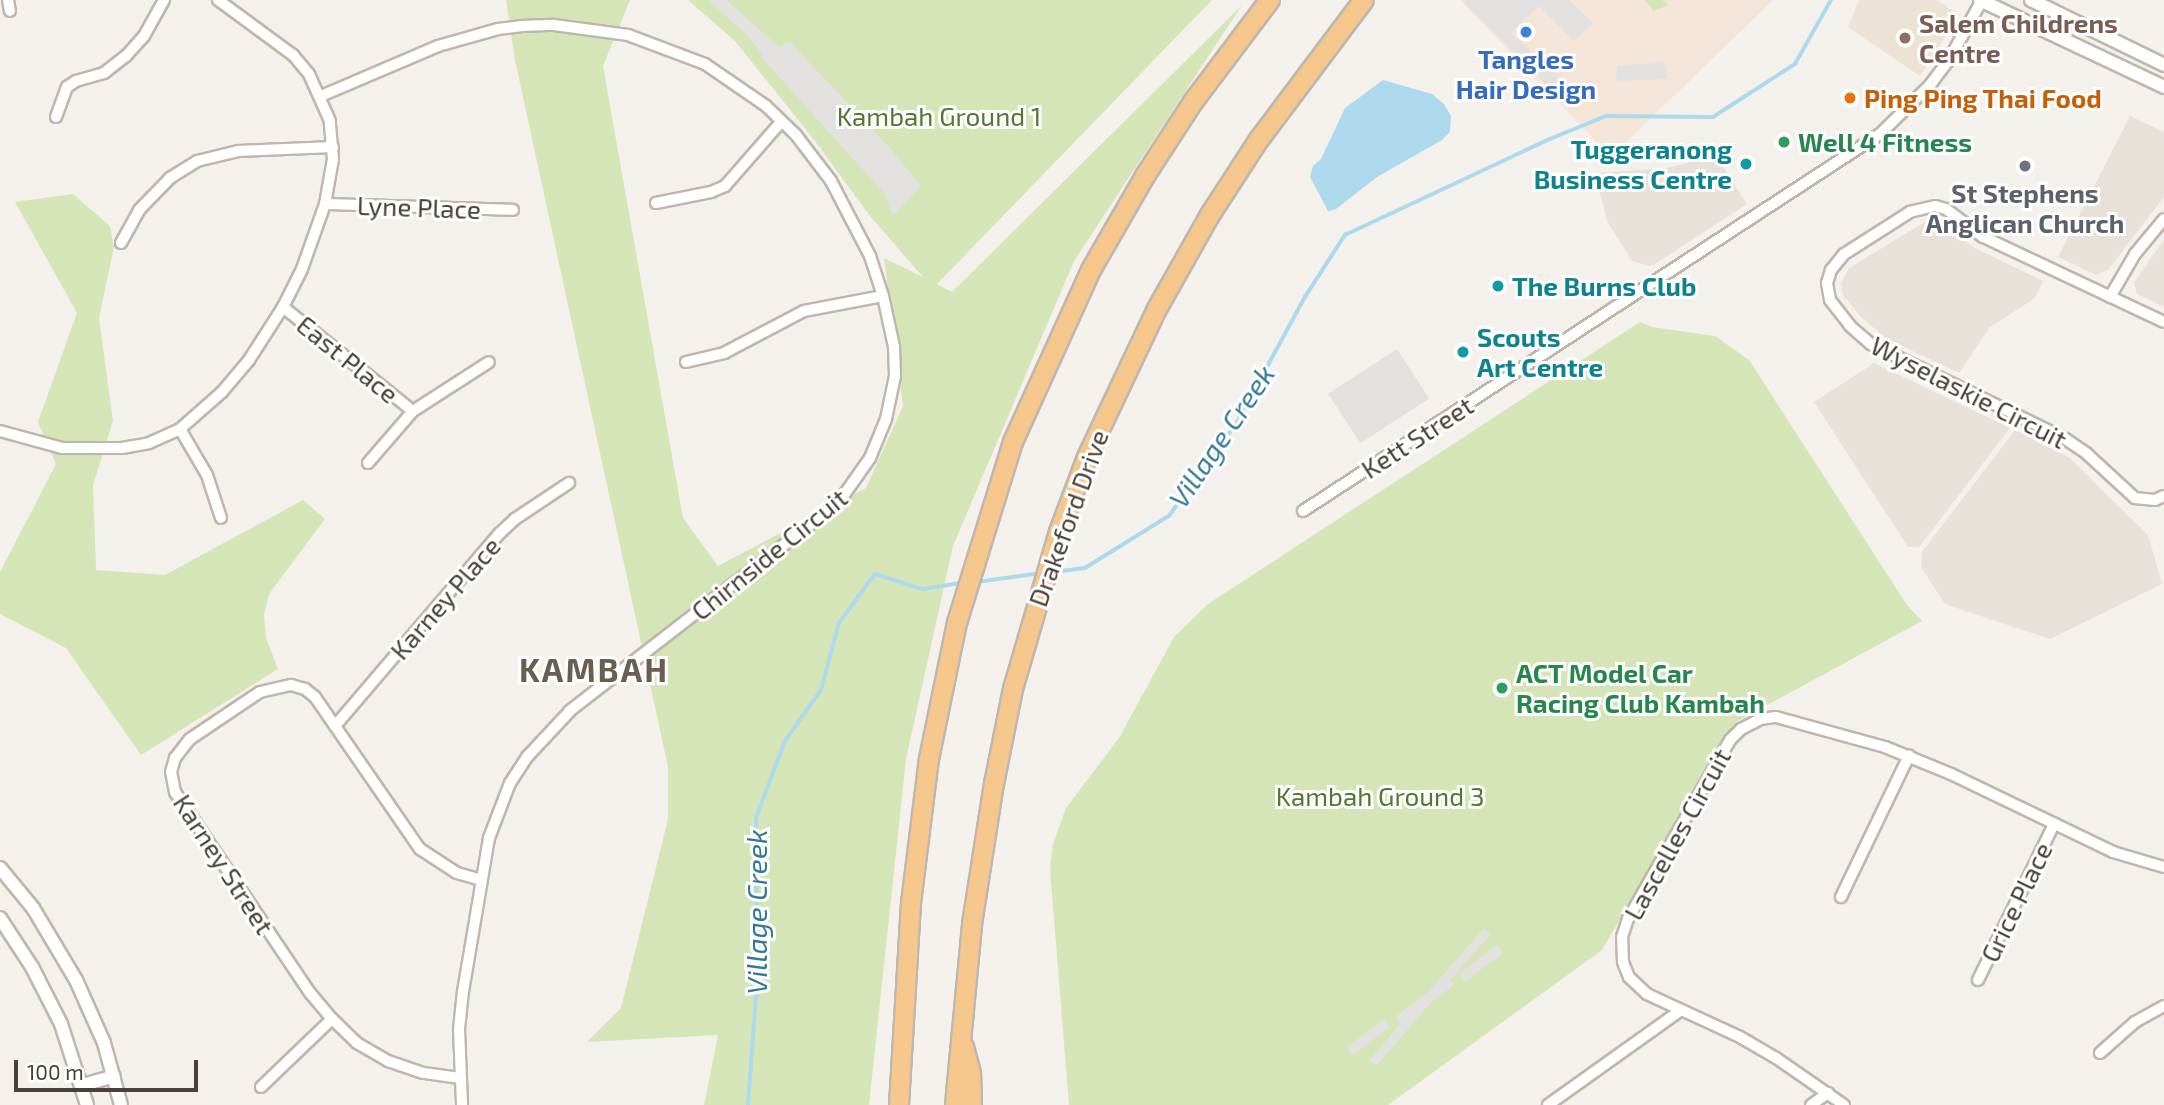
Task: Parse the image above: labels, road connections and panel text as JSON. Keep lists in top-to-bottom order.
{
  "streets": {
    "highway": ["Drakeford Drive"],
    "street": [
      "Lyne Place",
      "East Place",
      "Wyselaskie Circuit",
      "Kett Street",
      "Chirnside Circuit",
      "Karney Place",
      "Lascelles Circuit",
      "Karney Street",
      "Grice Place"
    ]
  },
  "crossings": [
    ["Chirnside Circuit", "Karney Street"],
    ["Karney Place", "Karney Street"],
    ["Lascelles Circuit", "Grice Place"]
  ],
  "districts": ["KAMBAH"],
  "water": ["Village Creek"],
  "parks": ["Kambah Ground 1", "Kambah Ground 3"],
  "places": [
    "Tangles Hair Design",
    "Salem Childrens Centre",
    "Ping Ping Thai Food",
    "Well 4 Fitness",
    "Tuggeranong Business Centre",
    "St Stephens Anglican Church",
    "The Burns Club",
    "Scouts Art Centre",
    "ACT Model Car Racing Club Kambah"
  ],
  "scale_bar": "100 m"
}
